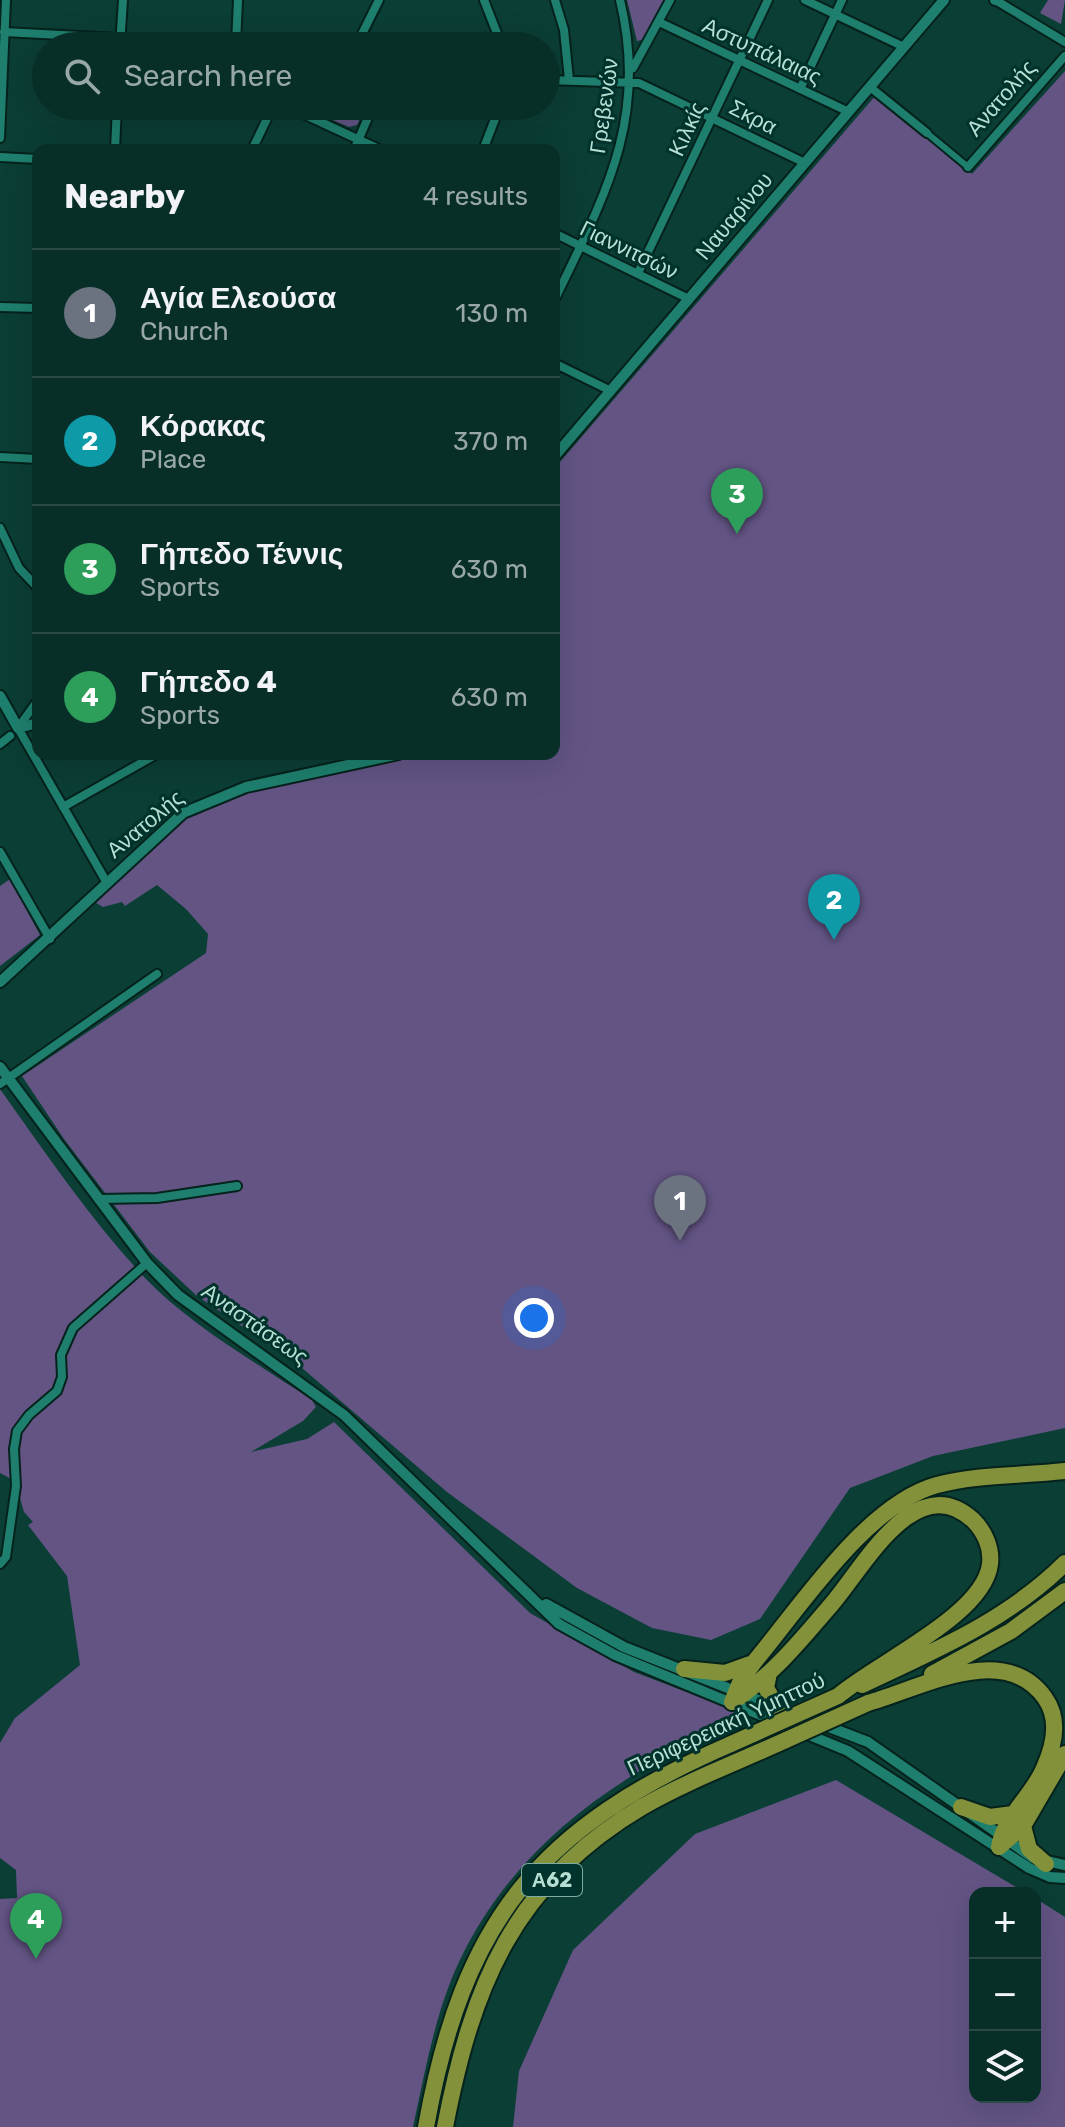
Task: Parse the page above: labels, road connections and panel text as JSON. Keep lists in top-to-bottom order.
{
  "streets": {
    "highway": ["Περιφερειακή Υμηττού", "Α62"],
    "street": [
      "Αστυπάλαιας",
      "Ανατολής",
      "Γρεβενών",
      "Σκρα",
      "Κιλκίς",
      "Ναυαρίνου",
      "Γιαννιτσών",
      "Αναστάσεως"
    ]
  },
  "crossings": [
    ["Αστυπάλαιας", "Κιλκίς"],
    ["Αστυπάλαιας", "Ναυαρίνου"],
    ["Γρεβενών", "Σκρα"],
    ["Γρεβενών", "Γιαννιτσών"],
    ["Σκρα", "Κιλκίς"],
    ["Σκρα", "Ναυαρίνου"],
    ["Κιλκίς", "Γιαννιτσών"],
    ["Ναυαρίνου", "Γιαννιτσών"]
  ],
  "page": {
    "search": "Search here",
    "heading": ["Nearby", "4 results"],
    "list": [
      {
        "mark": "1",
        "name": "Αγία Ελεούσα",
        "note": "Church",
        "value": "130 m"
      },
      {
        "mark": "2",
        "name": "Κόρακας",
        "note": "Place",
        "value": "370 m"
      },
      {
        "mark": "3",
        "name": "Γήπεδο Τέννις",
        "note": "Sports",
        "value": "630 m"
      },
      {
        "mark": "4",
        "name": "Γήπεδο 4",
        "note": "Sports",
        "value": "630 m"
      }
    ],
    "pins": [
      "3",
      "2",
      "1",
      "4"
    ],
    "map_buttons": ["+", "−"]
  }
}
